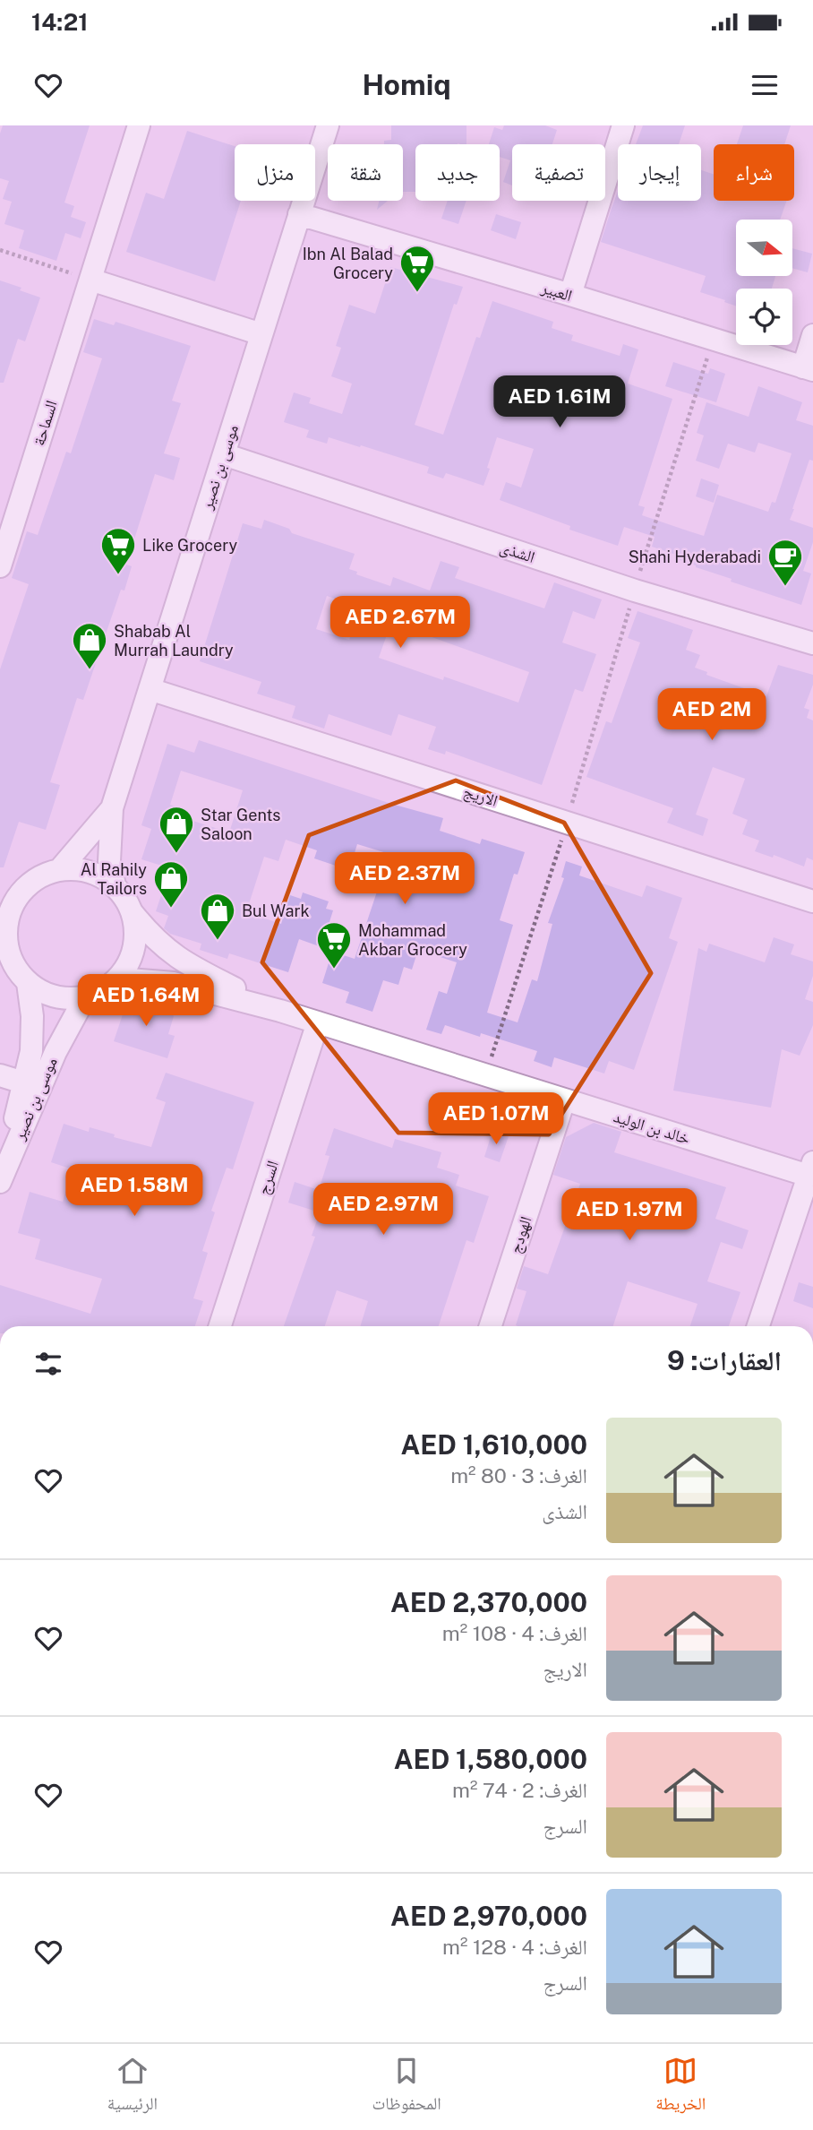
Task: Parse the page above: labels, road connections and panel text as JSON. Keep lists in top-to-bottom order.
{
  "streets": {
    "street": [
      "العبير",
      "السماحة",
      "موسى بن نصير",
      "الشذى",
      "الاريج",
      "خالد بن الوليد",
      "السرج",
      "الهودج"
    ]
  },
  "crossings": [
    ["العبير", "موسى بن نصير"],
    ["موسى بن نصير", "الشذى"],
    ["موسى بن نصير", "الاريج"],
    ["موسى بن نصير", "خالد بن الوليد"],
    ["خالد بن الوليد", "السرج"],
    ["خالد بن الوليد", "الهودج"]
  ],
  "places": {
    "supermarket": ["Ibn Al Balad Grocery", "Like Grocery", "Mohammad Akbar Grocery"],
    "cafe": ["Shahi Hyderabadi"],
    "shop": [
      "Shabab Al Murrah Laundry",
      "Star Gents Saloon",
      "Al Rahily Tailors",
      "Bul Wark"
    ]
  },
  "north": "right",
  "page": {
    "status": "14:21",
    "header": "Homiq",
    "chip": [
      "شراء",
      "إيجار",
      "تصفية",
      "جديد",
      "شقة",
      "منزل"
    ],
    "price": [
      "AED 1.61M",
      "AED 2.67M",
      "AED 2M",
      "AED 2.37M",
      "AED 1.64M",
      "AED 1.07M",
      "AED 1.58M",
      "AED 2.97M",
      "AED 1.97M"
    ],
    "heading": "العقارات: 9",
    "list": [
      {
        "name": "AED 1,610,000",
        "note": "الغرف: 3 · 80 m² · الشذى"
      },
      {
        "name": "AED 2,370,000",
        "note": "الغرف: 4 · 108 m² · الاريج"
      },
      {
        "name": "AED 1,580,000",
        "note": "الغرف: 2 · 74 m² · السرج"
      },
      {
        "name": "AED 2,970,000",
        "note": "الغرف: 4 · 128 m² · السرج"
      }
    ],
    "tabs": ["الخريطة", "المحفوظات", "الرئيسية"]
  }
}
